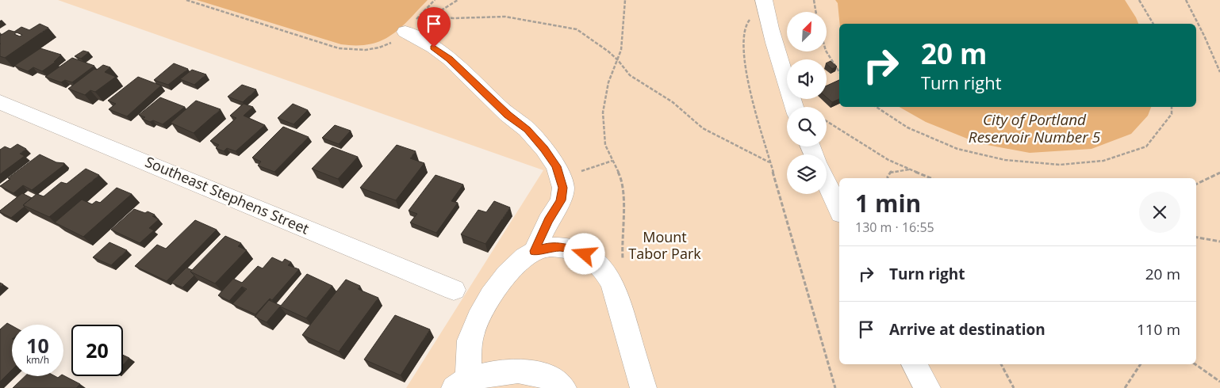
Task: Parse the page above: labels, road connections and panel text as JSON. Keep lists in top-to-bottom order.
{
  "streets": {
    "street": ["Southeast Stephens Street"]
  },
  "water": ["City of Portland Reservoir Number 5"],
  "parks": ["Mount Tabor Park"],
  "north": "top right",
  "page": {
    "turn": ["20 m", "Turn right"],
    "heading": ["1 min", "130 m · 16:55"],
    "list": [
      {
        "name": "Turn right",
        "value": "20 m"
      },
      {
        "name": "Arrive at destination",
        "value": "110 m"
      }
    ],
    "speed": "10 km/h",
    "limit": "20"
  }
}
